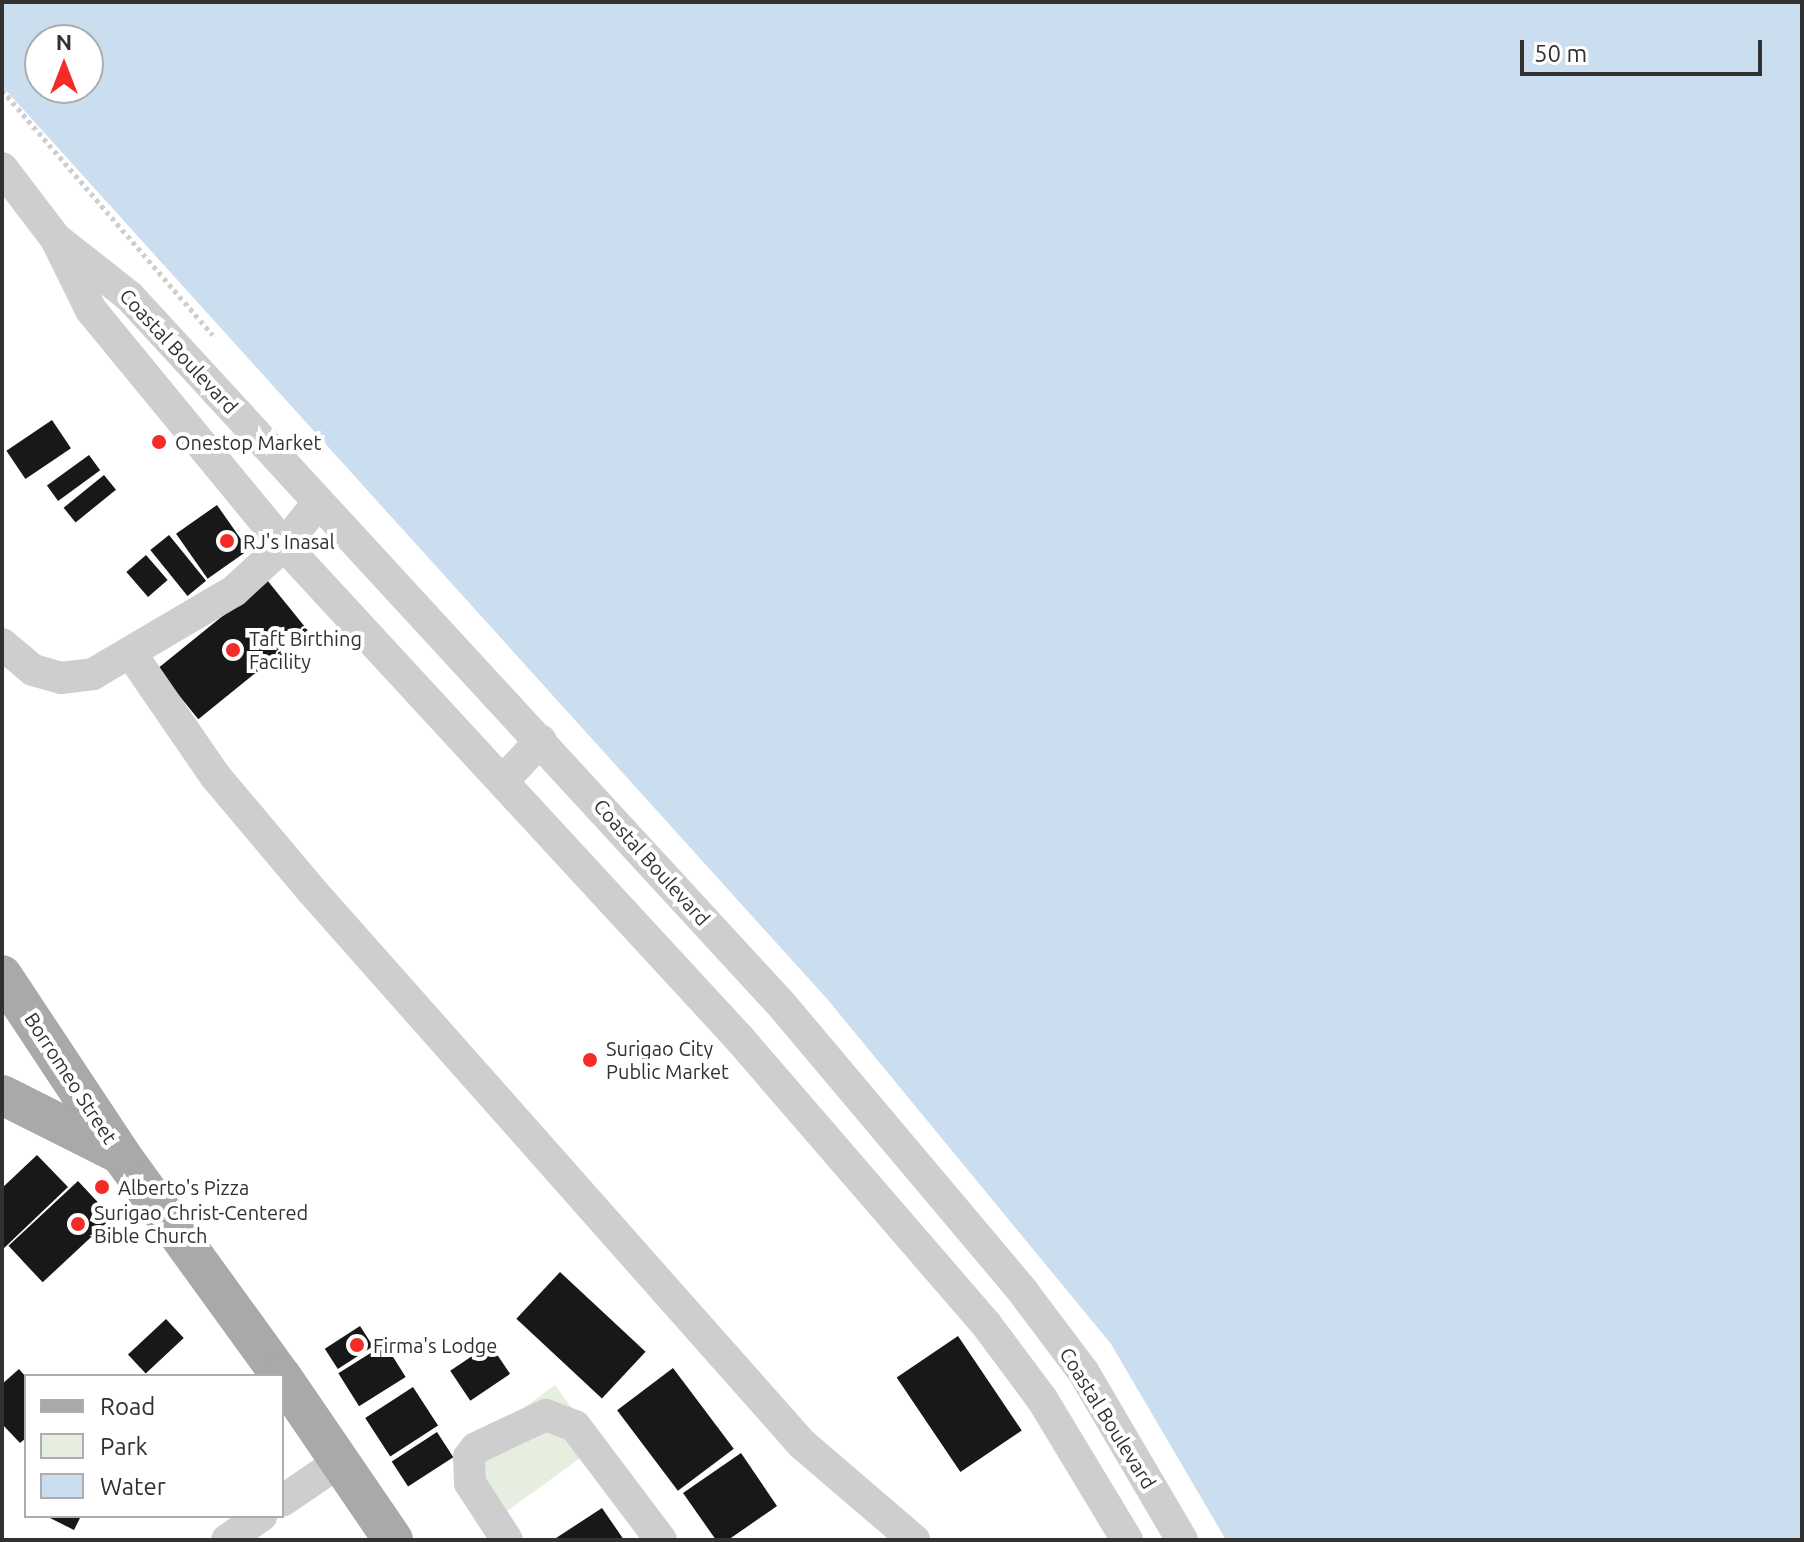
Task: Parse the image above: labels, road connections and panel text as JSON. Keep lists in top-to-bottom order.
{
  "streets": {
    "main road": ["Borromeo Street"],
    "street": ["Coastal Boulevard"]
  },
  "places": [
    "Onestop Market",
    "RJ's Inasal",
    "Taft Birthing Facility",
    "Surigao City Public Market",
    "Alberto's Pizza",
    "Surigao Christ-Centered Bible Church",
    "Firma's Lodge"
  ],
  "legend": ["Road", "Park", "Water"],
  "scale_bar": "50 m",
  "north": "top"
}
